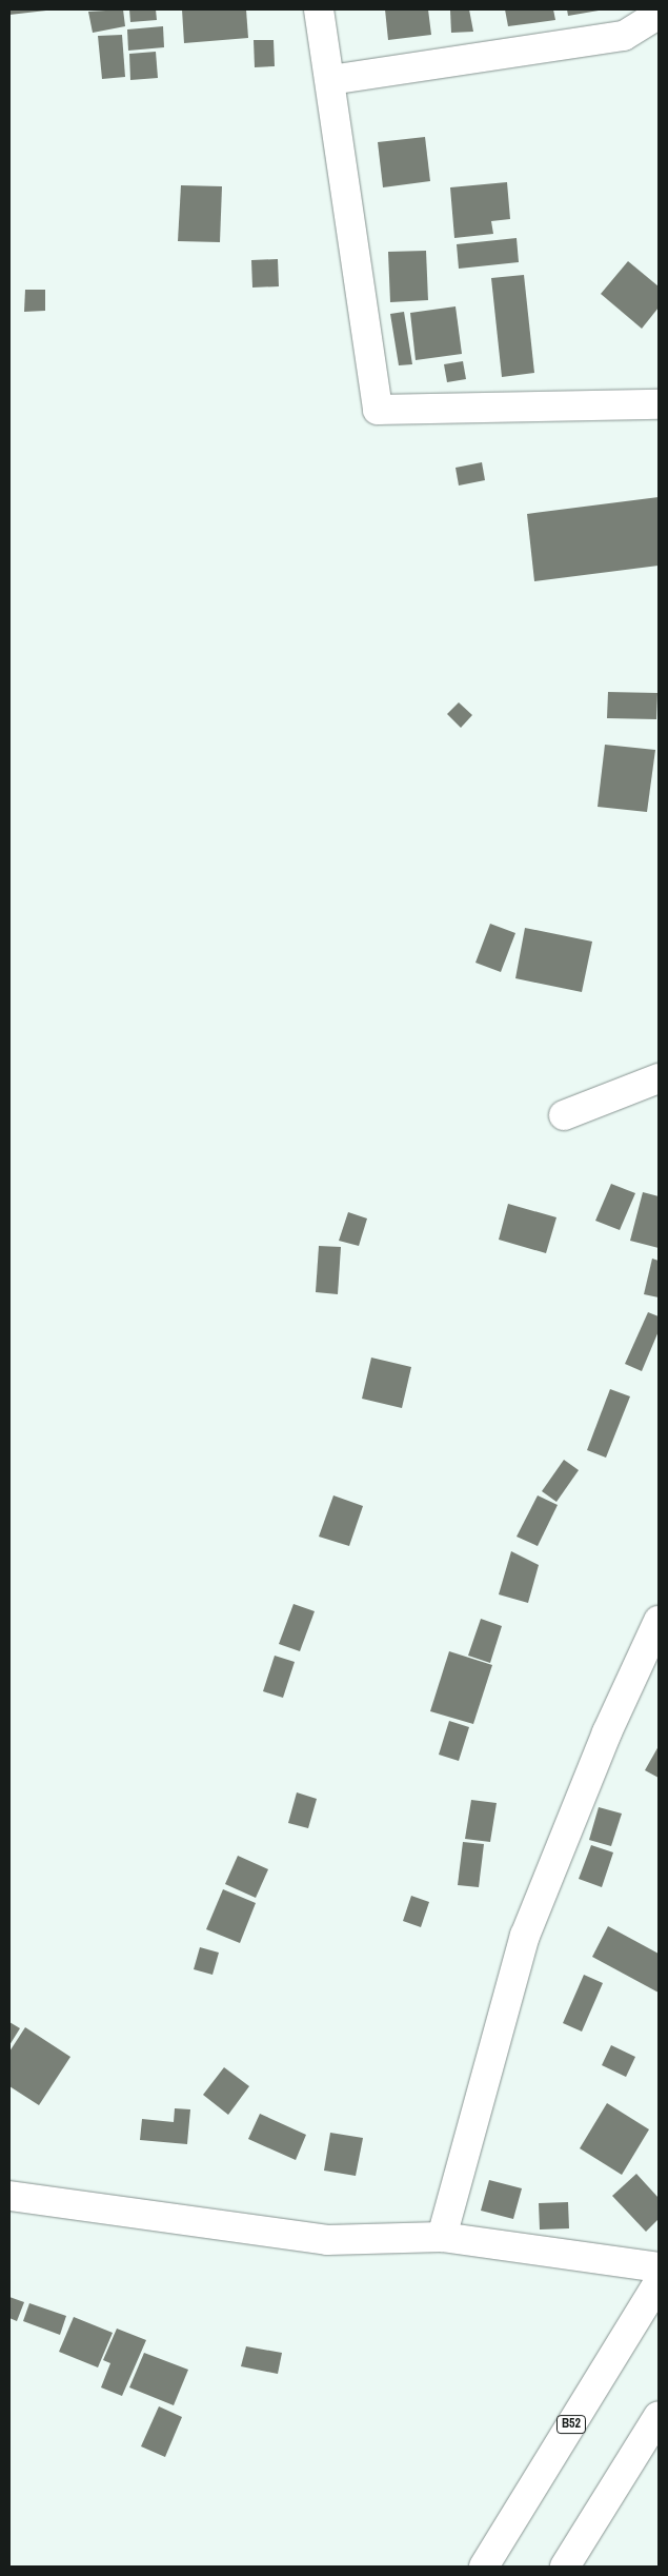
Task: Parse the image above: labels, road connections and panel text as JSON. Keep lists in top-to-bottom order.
{
  "streets": {
    "main road": ["B52"]
  }
}
